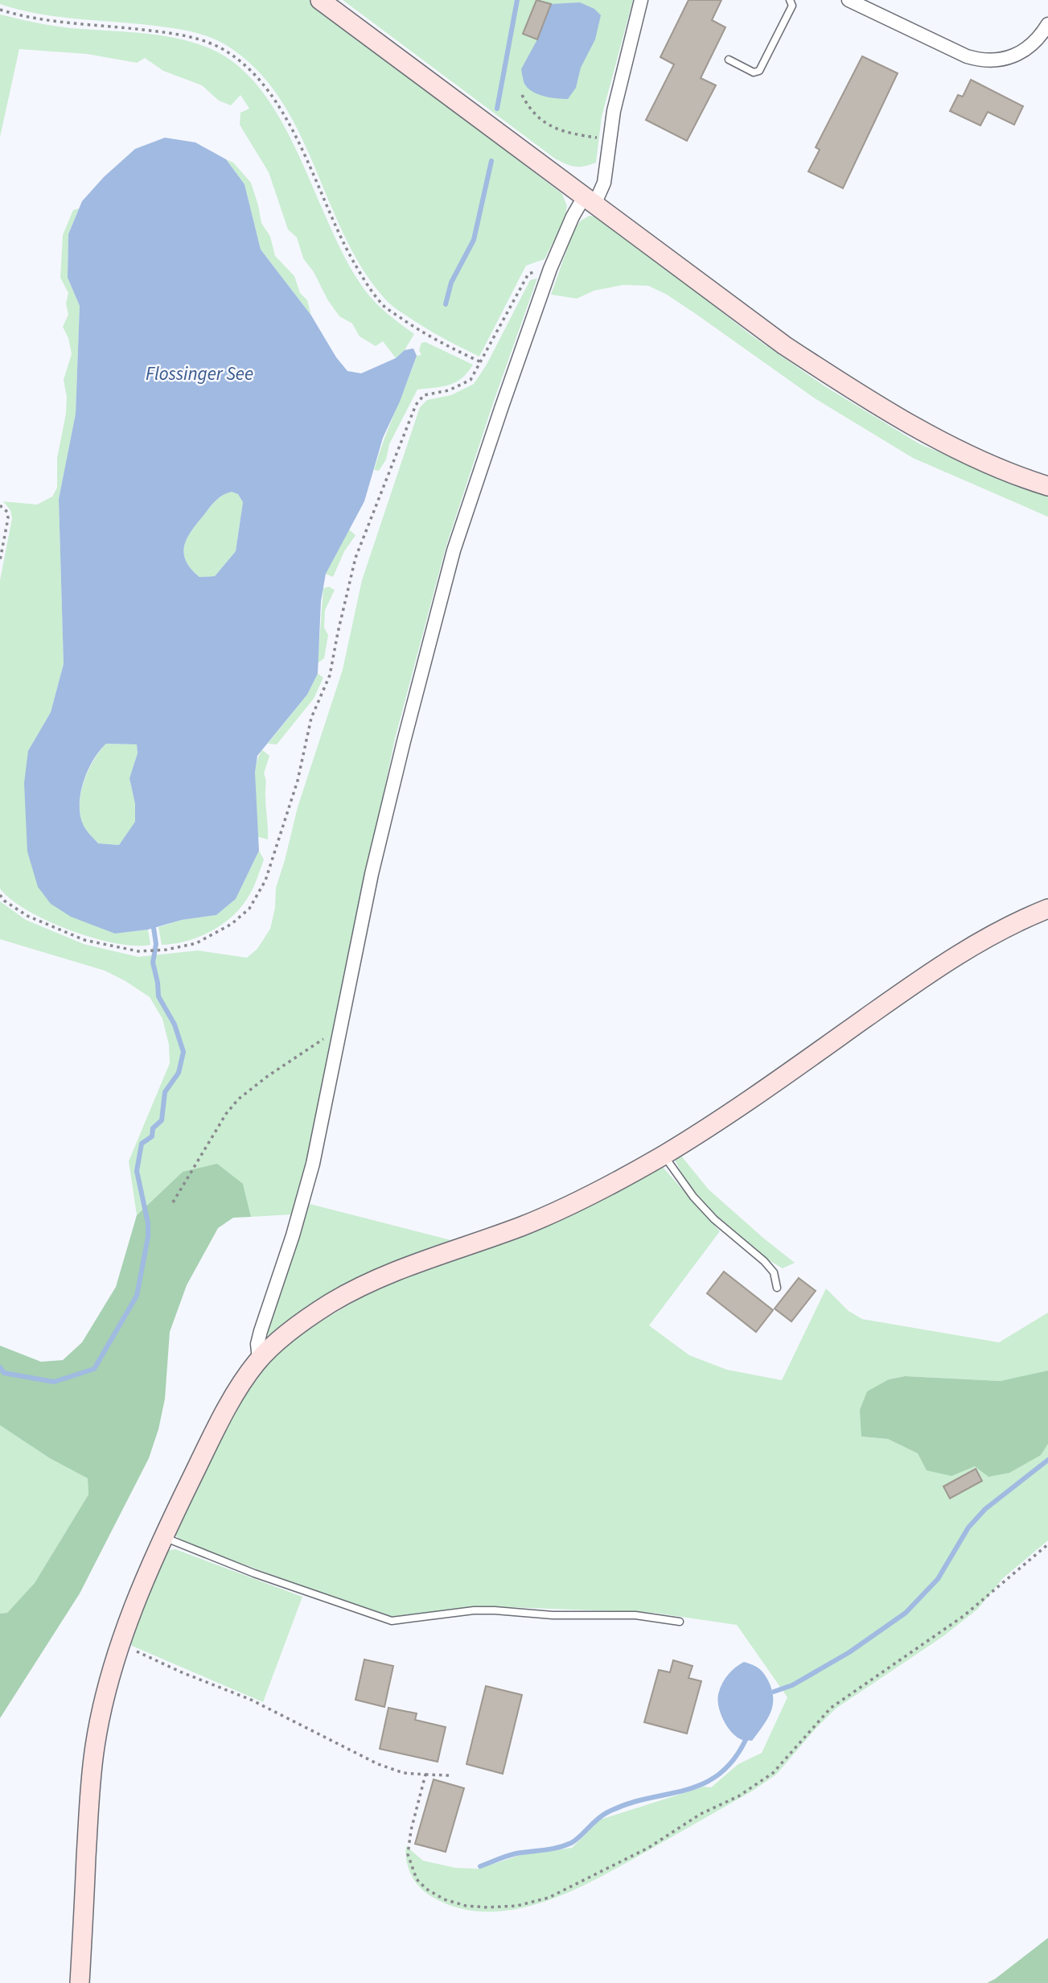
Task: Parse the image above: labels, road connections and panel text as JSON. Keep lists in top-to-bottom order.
{
  "water": ["Flossinger See"]
}
